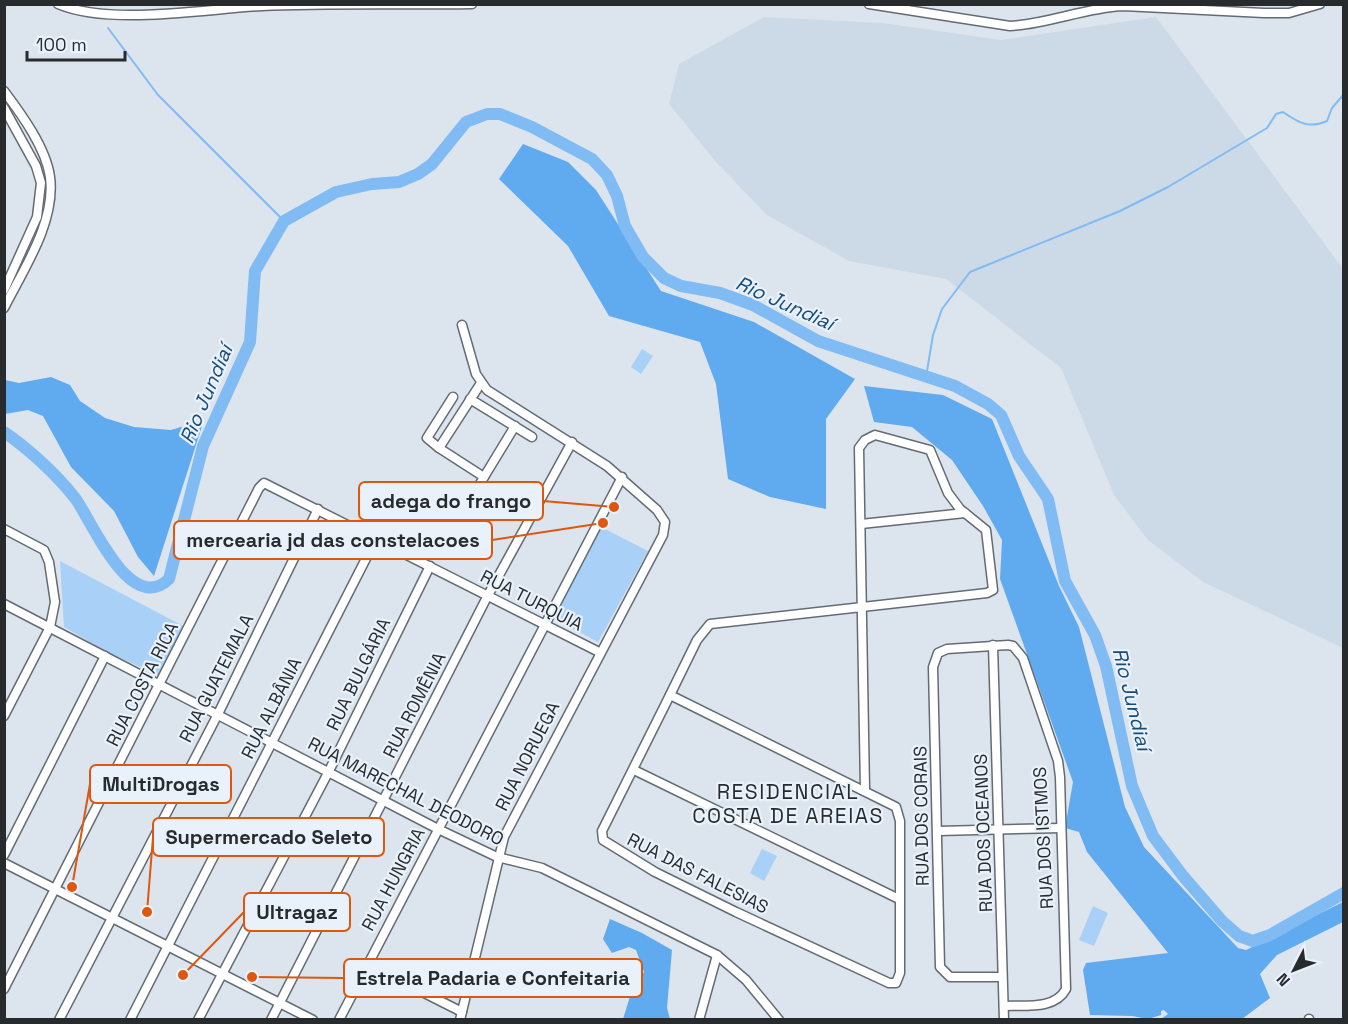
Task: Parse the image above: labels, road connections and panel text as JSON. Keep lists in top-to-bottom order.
{
  "streets": {
    "street": [
      "RUA TURQUIA",
      "RUA BULGÁRIA",
      "RUA GUATEMALA",
      "RUA COSTA RICA",
      "RUA ROMÊNIA",
      "RUA ALBÂNIA",
      "RUA NORUEGA",
      "RUA MARECHAL DEODORO",
      "RUA DOS CORAIS",
      "RUA DOS OCEANOS",
      "RUA DOS ISTMOS",
      "RUA DAS FALESIAS",
      "RUA HUNGRIA"
    ]
  },
  "crossings": [
    ["RUA TURQUIA", "RUA BULGÁRIA"],
    ["RUA TURQUIA", "RUA GUATEMALA"],
    ["RUA TURQUIA", "RUA COSTA RICA"],
    ["RUA TURQUIA", "RUA ROMÊNIA"],
    ["RUA TURQUIA", "RUA ALBÂNIA"],
    ["RUA TURQUIA", "RUA NORUEGA"],
    ["RUA TURQUIA", "RUA HUNGRIA"],
    ["RUA BULGÁRIA", "RUA MARECHAL DEODORO"],
    ["RUA GUATEMALA", "RUA MARECHAL DEODORO"],
    ["RUA COSTA RICA", "RUA MARECHAL DEODORO"],
    ["RUA ROMÊNIA", "RUA MARECHAL DEODORO"],
    ["RUA ALBÂNIA", "RUA MARECHAL DEODORO"],
    ["RUA NORUEGA", "RUA MARECHAL DEODORO"],
    ["RUA NORUEGA", "RUA HUNGRIA"],
    ["RUA MARECHAL DEODORO", "RUA HUNGRIA"],
    ["RUA DOS CORAIS", "RUA DOS OCEANOS"],
    ["RUA DOS CORAIS", "RUA DOS ISTMOS"],
    ["RUA DOS OCEANOS", "RUA DOS ISTMOS"]
  ],
  "districts": ["RESIDENCIAL COSTA DE AREIAS"],
  "water": ["Rio Jundiaí"],
  "places": [
    "adega do frango",
    "mercearia jd das constelacoes",
    "MultiDrogas",
    "Supermercado Seleto",
    "Ultragaz",
    "Estrela Padaria e Confeitaria"
  ],
  "scale_bar": "100 m",
  "north": "bottom left"
}
